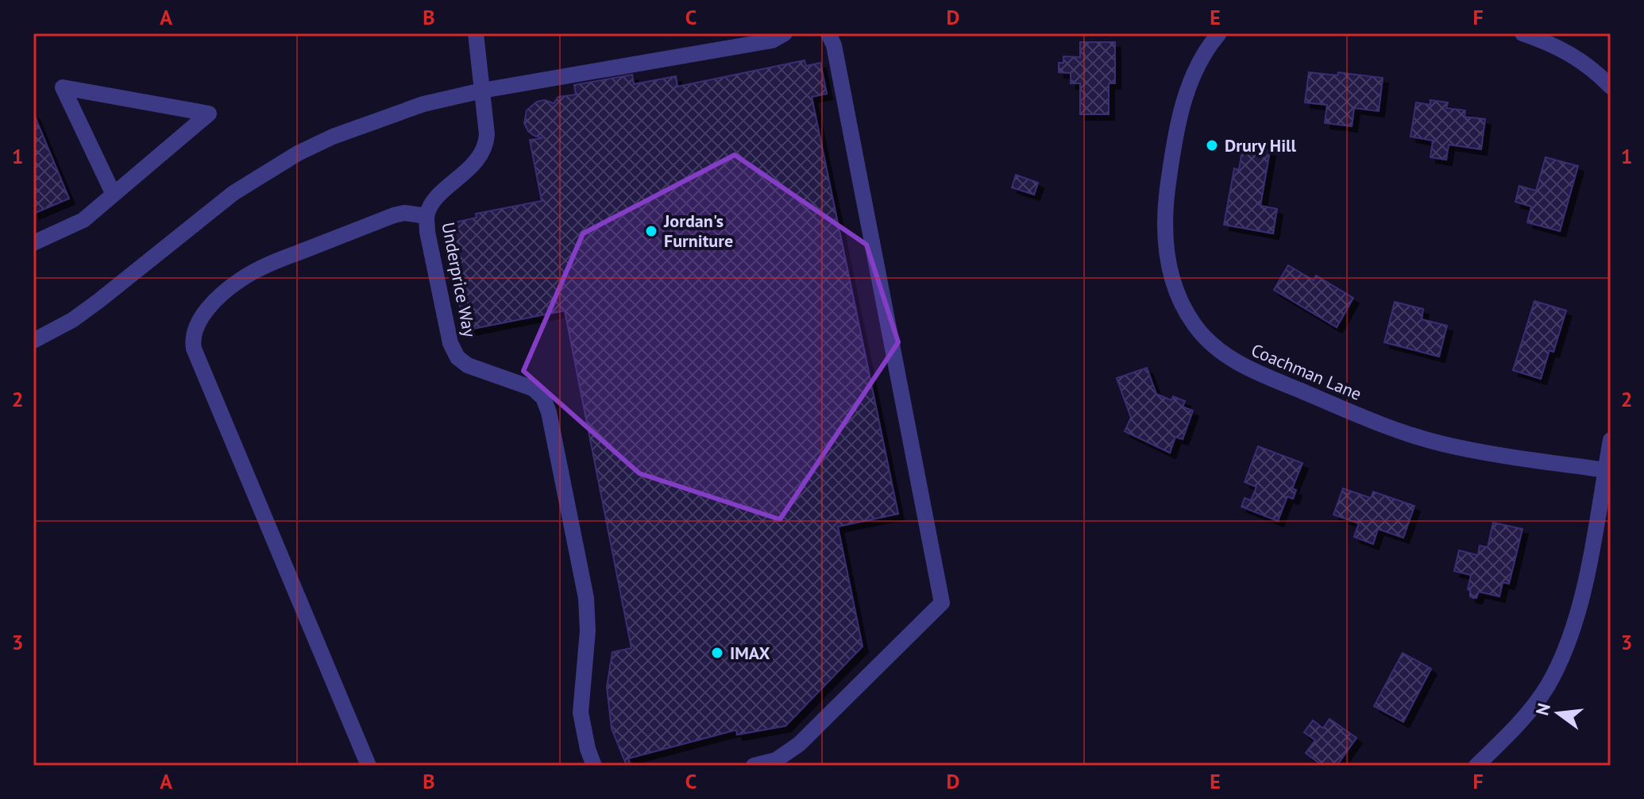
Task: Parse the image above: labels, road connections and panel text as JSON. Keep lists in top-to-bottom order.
{
  "streets": {
    "street": ["Underprice Way", "Coachman Lane"]
  },
  "places": ["Drury Hill", "Jordan's Furniture", "IMAX"],
  "north": "left",
  "grid": {
    "columns": [
      "A",
      "B",
      "C",
      "D",
      "E",
      "F"
    ],
    "rows": ["1", "2", "3"]
  }
}
